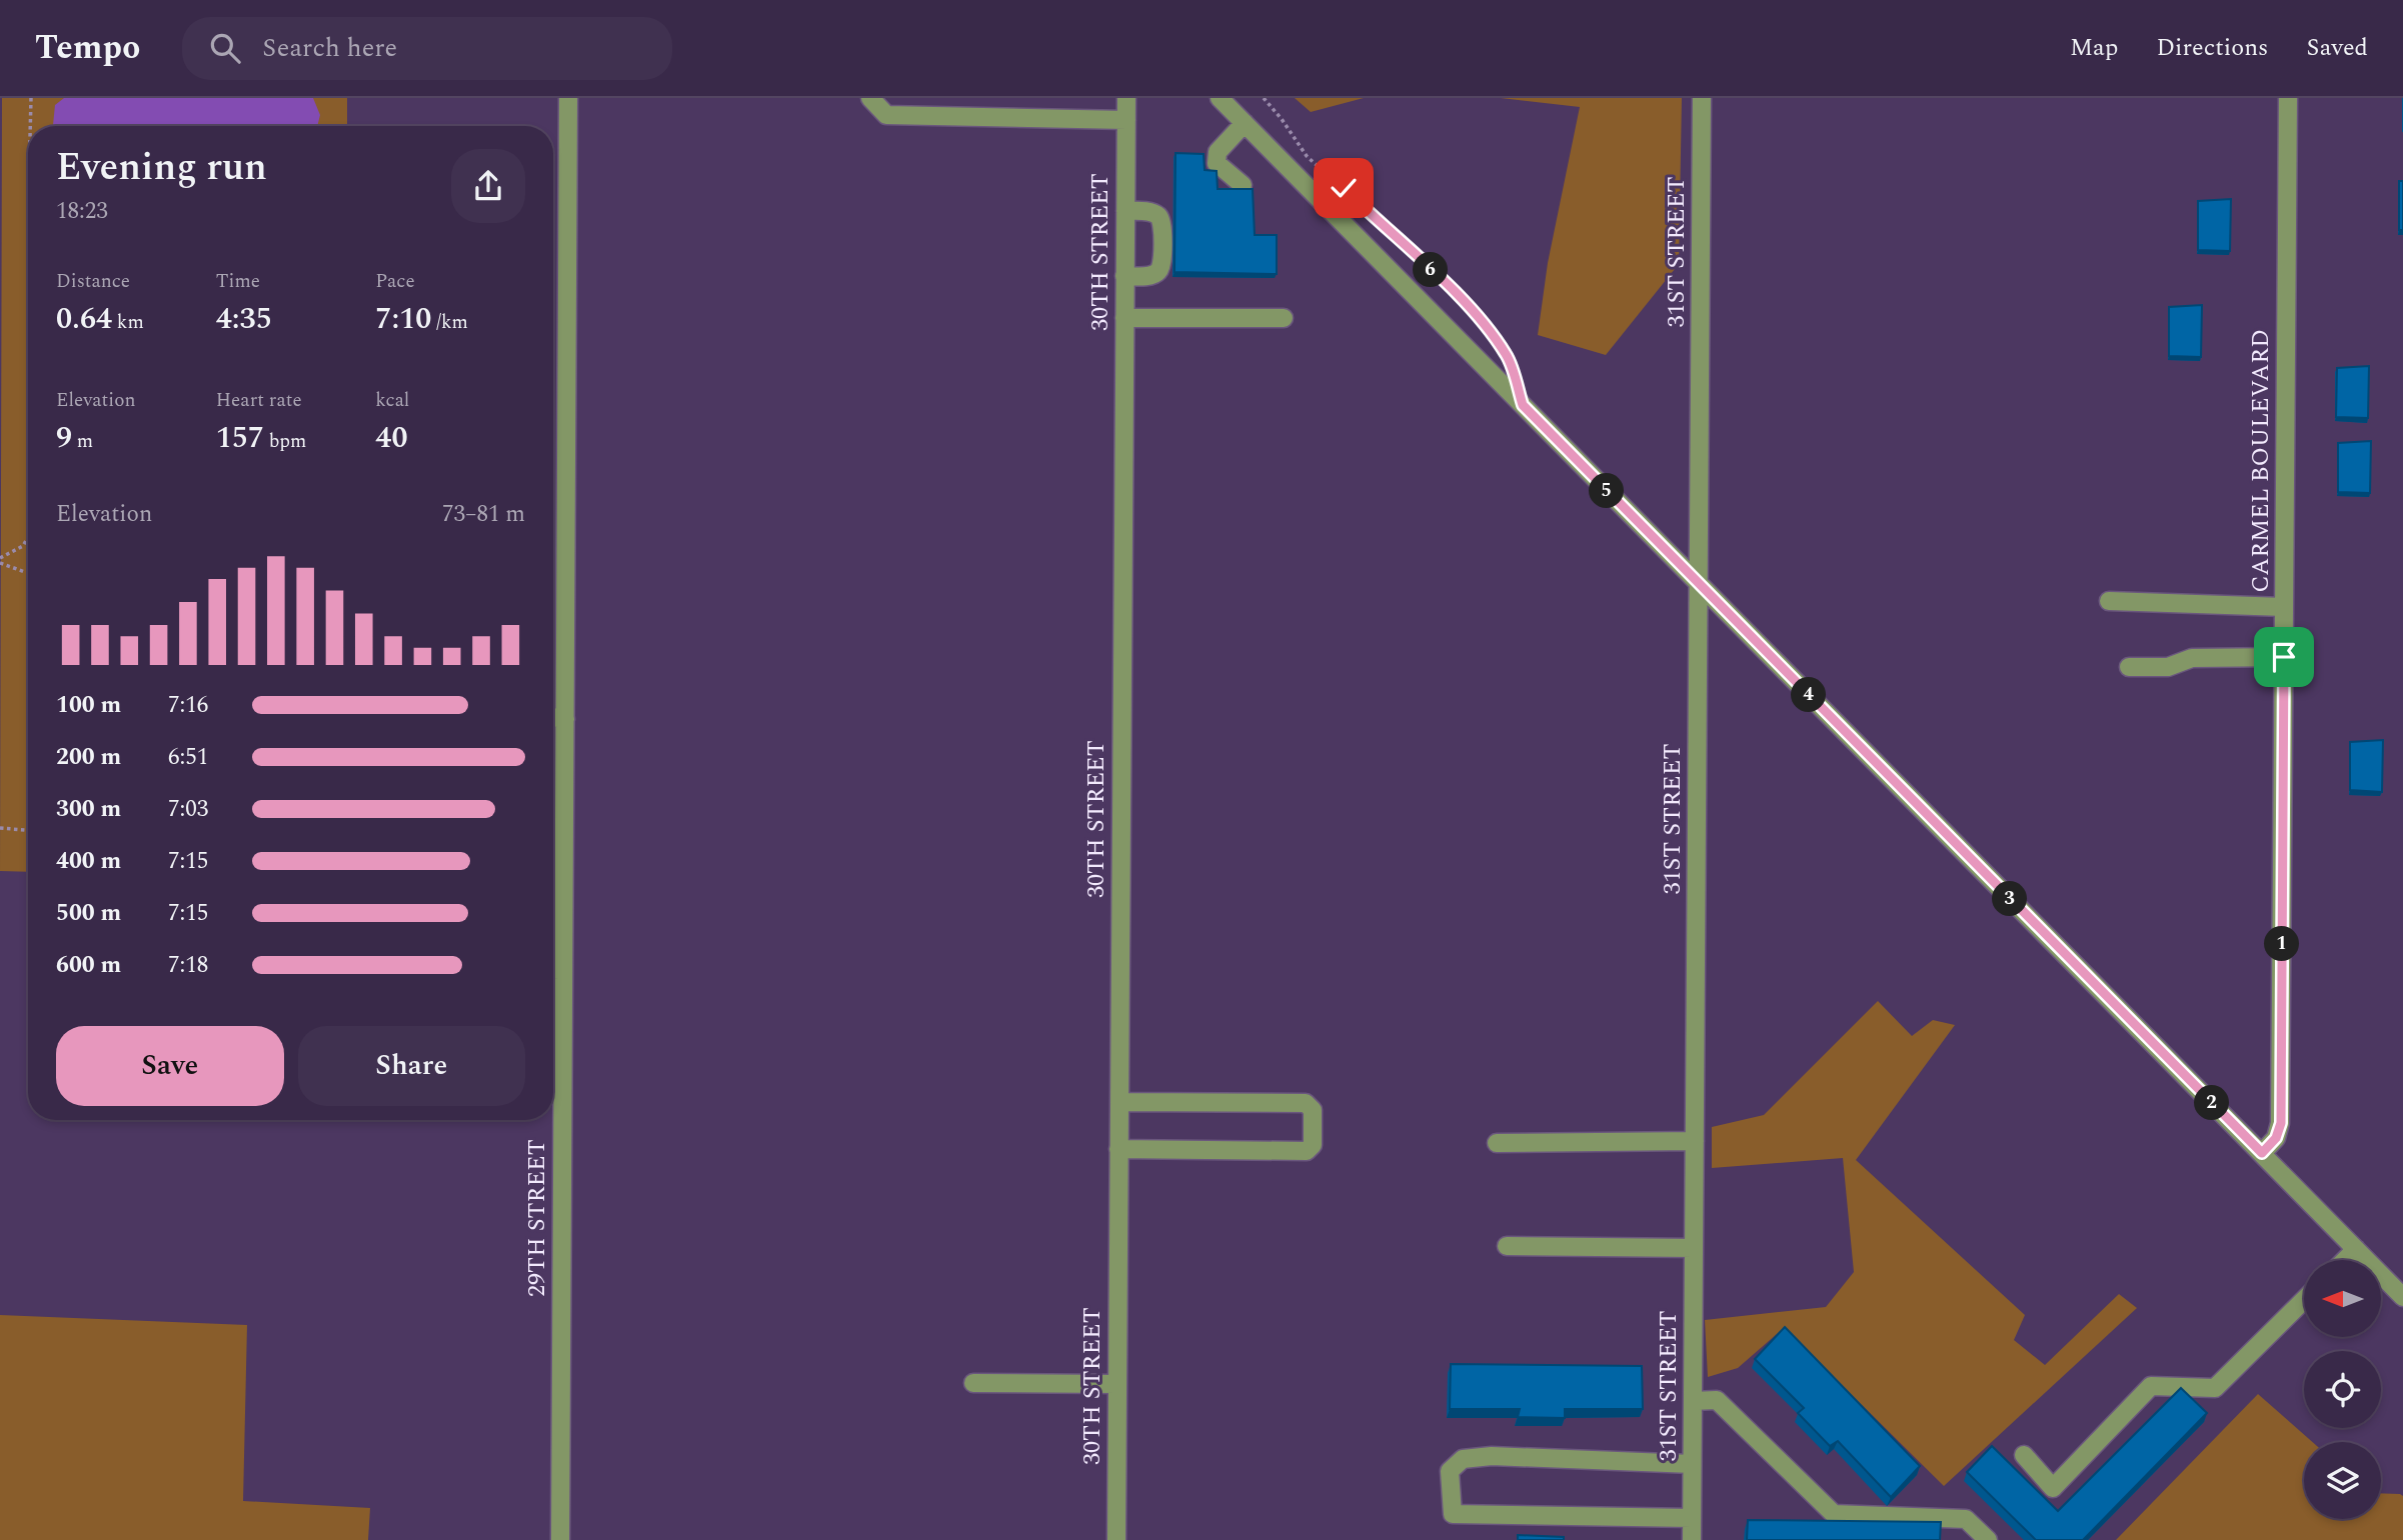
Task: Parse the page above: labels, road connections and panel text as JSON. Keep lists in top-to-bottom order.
{
  "streets": {
    "street": [
      "30TH STREET",
      "31ST STREET",
      "CARMEL BOULEVARD",
      "29TH STREET"
    ]
  },
  "north": "left",
  "page": {
    "header": "Tempo",
    "search": "Search here",
    "nav": ["Map", "Directions", "Saved"],
    "heading": ["Evening run", "18:23"],
    "stats": [
      ["Distance", "0.64 km"],
      ["Time", "4:35"],
      ["Pace", "7:10 /km"],
      ["Elevation", "9 m"],
      ["Heart rate", "157 bpm"],
      ["kcal", "40"]
    ],
    "pins": [
      "6",
      "5",
      "4",
      "3",
      "1",
      "2"
    ],
    "chart": ["Elevation", "73–81 m"],
    "list": [
      {
        "name": "100 m",
        "note": "7:16"
      },
      {
        "name": "200 m",
        "note": "6:51"
      },
      {
        "name": "300 m",
        "note": "7:03"
      },
      {
        "name": "400 m",
        "note": "7:15"
      },
      {
        "name": "500 m",
        "note": "7:15"
      },
      {
        "name": "600 m",
        "note": "7:18"
      }
    ],
    "buttons": ["Save", "Share"]
  }
}
